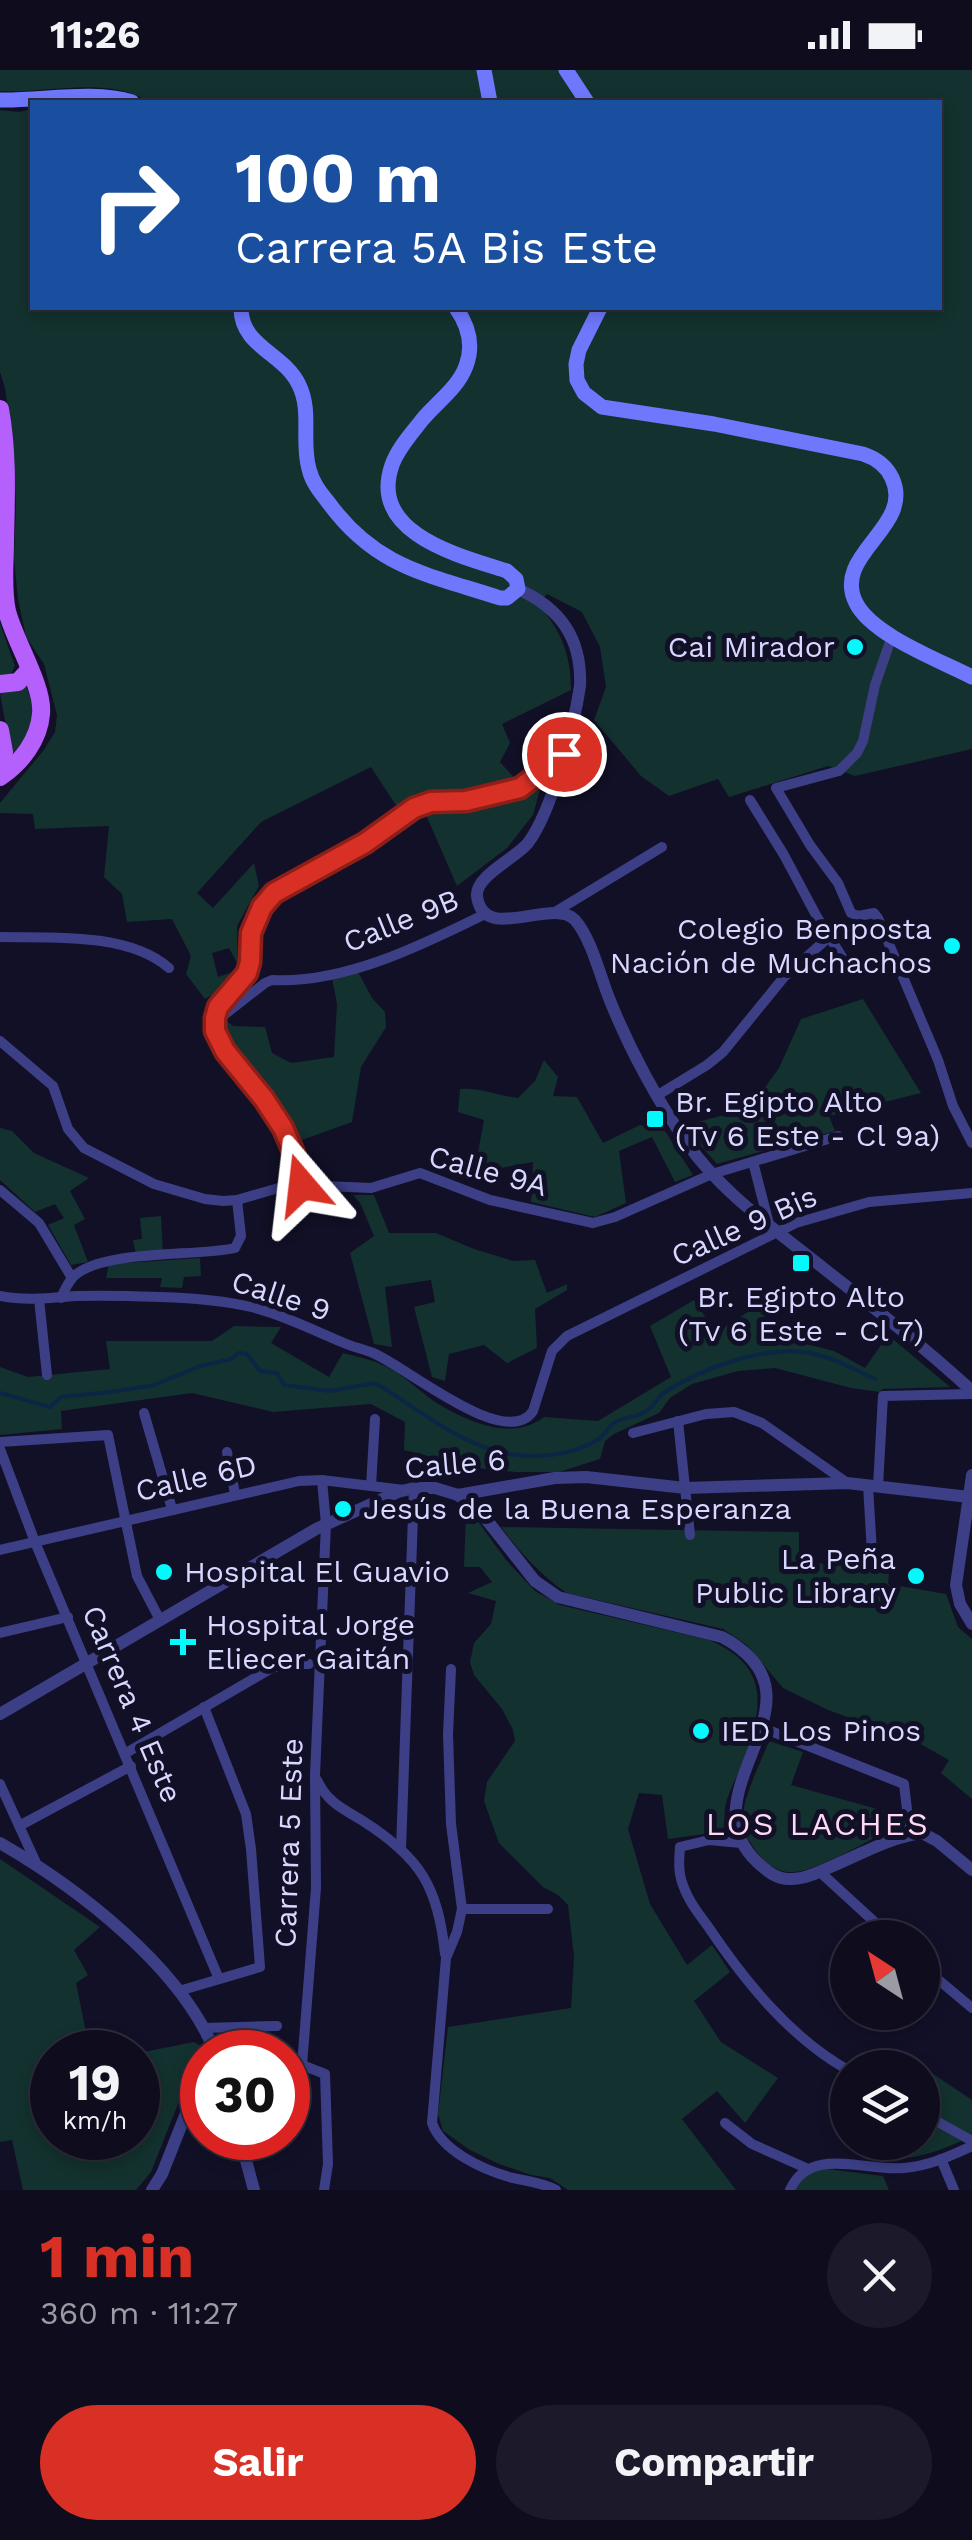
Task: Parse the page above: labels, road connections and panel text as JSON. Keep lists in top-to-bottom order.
{
  "streets": {
    "street": [
      "Calle 9B",
      "Calle 9A",
      "Calle 9 Bis",
      "Calle 9",
      "Calle 6",
      "Calle 6D",
      "Carrera 4 Este",
      "Carrera 5 Este"
    ]
  },
  "crossings": [
    ["Calle 9 Bis", "Calle 9"],
    ["Calle 6", "Calle 6D"],
    ["Calle 6", "Carrera 4 Este"],
    ["Calle 6", "Carrera 5 Este"],
    ["Calle 6D", "Carrera 4 Este"],
    ["Calle 6D", "Carrera 5 Este"]
  ],
  "districts": ["LOS LACHES"],
  "places": {
    "other": [
      "Cai Mirador",
      "Colegio Benposta Nación de Muchachos",
      "Jesús de la Buena Esperanza",
      "Hospital El Guavio",
      "La Peña Public Library",
      "IED Los Pinos"
    ],
    "transit": ["Br. Egipto Alto (Tv 6 Este - Cl 9a)", "Br. Egipto Alto (Tv 6 Este - Cl 7)"],
    "health": ["Hospital Jorge Eliecer Gaitán"]
  },
  "north": "top left",
  "page": {
    "status": "11:26",
    "turn": ["100 m", "Carrera 5A Bis Este"],
    "speed": "19 km/h",
    "limit": "30",
    "heading": ["1 min", "360 m · 11:27"],
    "buttons": ["Salir", "Compartir"]
  }
}
